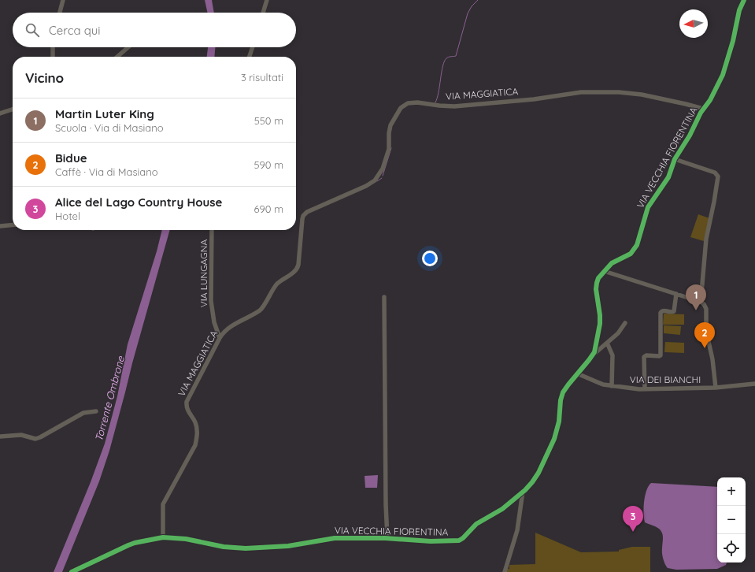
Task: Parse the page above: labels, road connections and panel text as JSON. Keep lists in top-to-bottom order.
{
  "streets": {
    "street": [
      "VIA MAGGIATICA",
      "VIA VECCHIA FIORENTINA",
      "VIA LUNGAGNA",
      "VIA DEI BIANCHI"
    ]
  },
  "crossings": [
    ["VIA MAGGIATICA", "VIA VECCHIA FIORENTINA"],
    ["VIA MAGGIATICA", "VIA LUNGAGNA"],
    ["VIA VECCHIA FIORENTINA", "VIA DEI BIANCHI"]
  ],
  "water": ["Torrente Ombrone"],
  "north": "left",
  "page": {
    "search": "Cerca qui",
    "heading": ["Vicino", "3 risultati"],
    "list": [
      {
        "mark": "1",
        "name": "Martin Luter King",
        "note": "Scuola · Via di Masiano",
        "value": "550 m"
      },
      {
        "mark": "2",
        "name": "Bidue",
        "note": "Caffè · Via di Masiano",
        "value": "590 m"
      },
      {
        "mark": "3",
        "name": "Alice del Lago Country House",
        "note": "Hotel",
        "value": "690 m"
      }
    ],
    "pins": ["1", "2", "3"],
    "map_buttons": ["+", "−"]
  }
}
